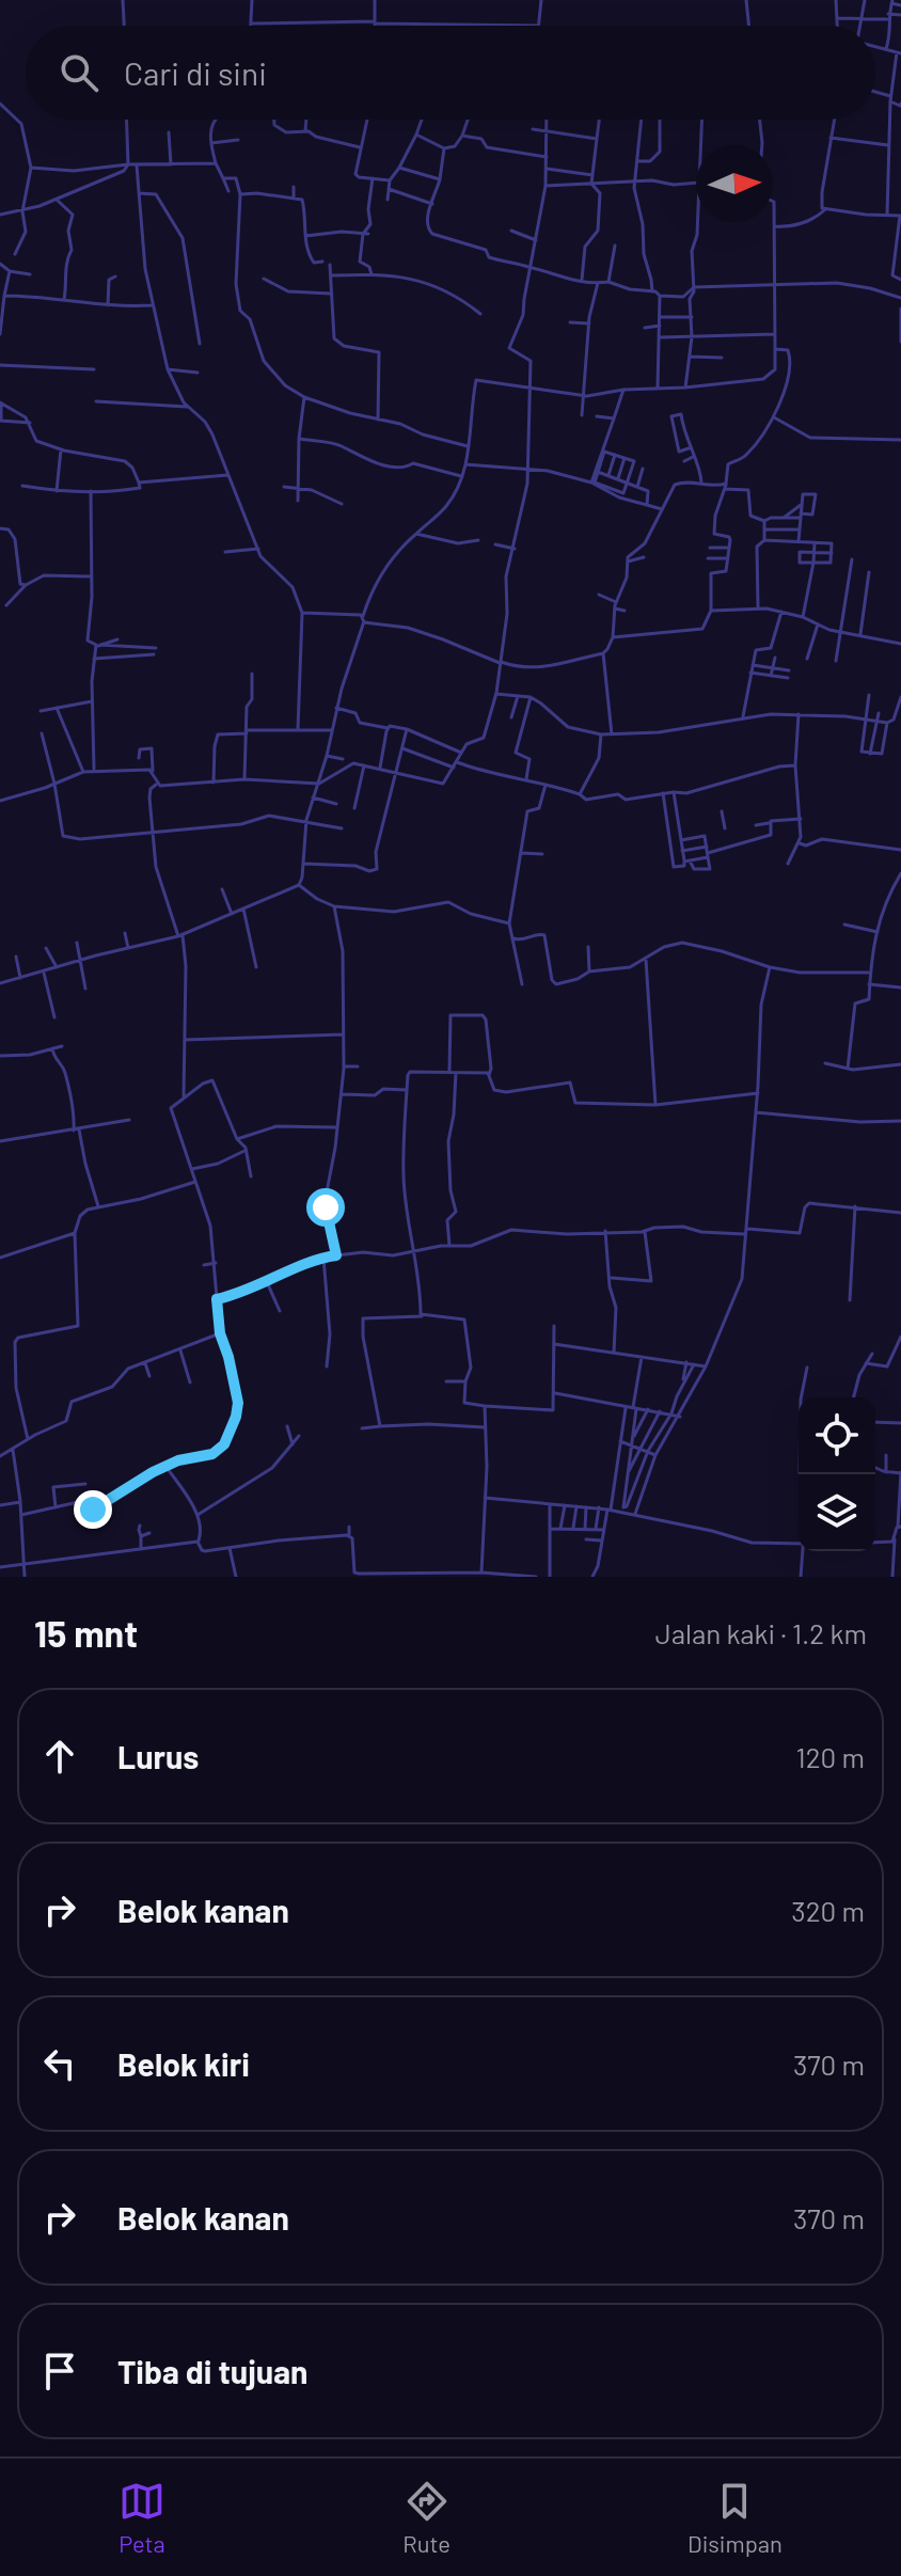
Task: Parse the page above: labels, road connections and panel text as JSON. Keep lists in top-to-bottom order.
{
  "north": "right",
  "page": {
    "search": "Cari di sini",
    "heading": ["15 mnt", "Jalan kaki · 1.2 km"],
    "list": [
      ["Lurus", "120 m"],
      ["Belok kanan", "320 m"],
      ["Belok kiri", "370 m"],
      ["Belok kanan", "370 m"],
      "Tiba di tujuan"
    ],
    "nav": ["Peta", "Rute", "Disimpan"]
  }
}
